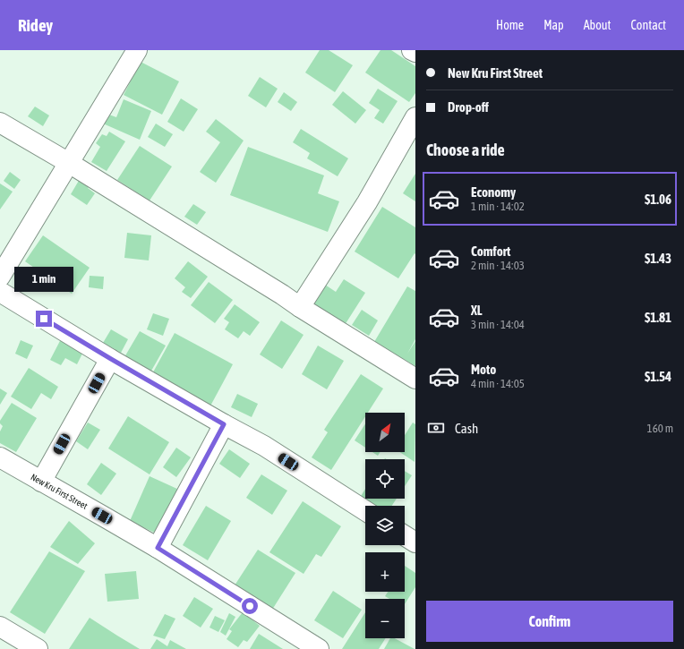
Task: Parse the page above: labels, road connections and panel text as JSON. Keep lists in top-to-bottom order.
{
  "streets": {
    "street": ["New Kru First Street"]
  },
  "north": "top right",
  "page": {
    "header": "Ridey",
    "nav": [
      "Home",
      "Map",
      "About",
      "Contact"
    ],
    "banner": ["New Kru First Street", "Drop-off"],
    "heading": "Choose a ride",
    "list": [
      {
        "name": "Economy",
        "note": "1 min · 14:02",
        "value": "$1.06"
      },
      {
        "name": "Comfort",
        "note": "2 min · 14:03",
        "value": "$1.43"
      },
      {
        "name": "XL",
        "note": "3 min · 14:04",
        "value": "$1.81"
      },
      {
        "name": "Moto",
        "note": "4 min · 14:05",
        "value": "$1.54"
      }
    ],
    "bubble": "1 min",
    "pay": ["Cash", "160 m"],
    "map_buttons": ["+", "−"],
    "buttons": "Confirm"
  }
}
